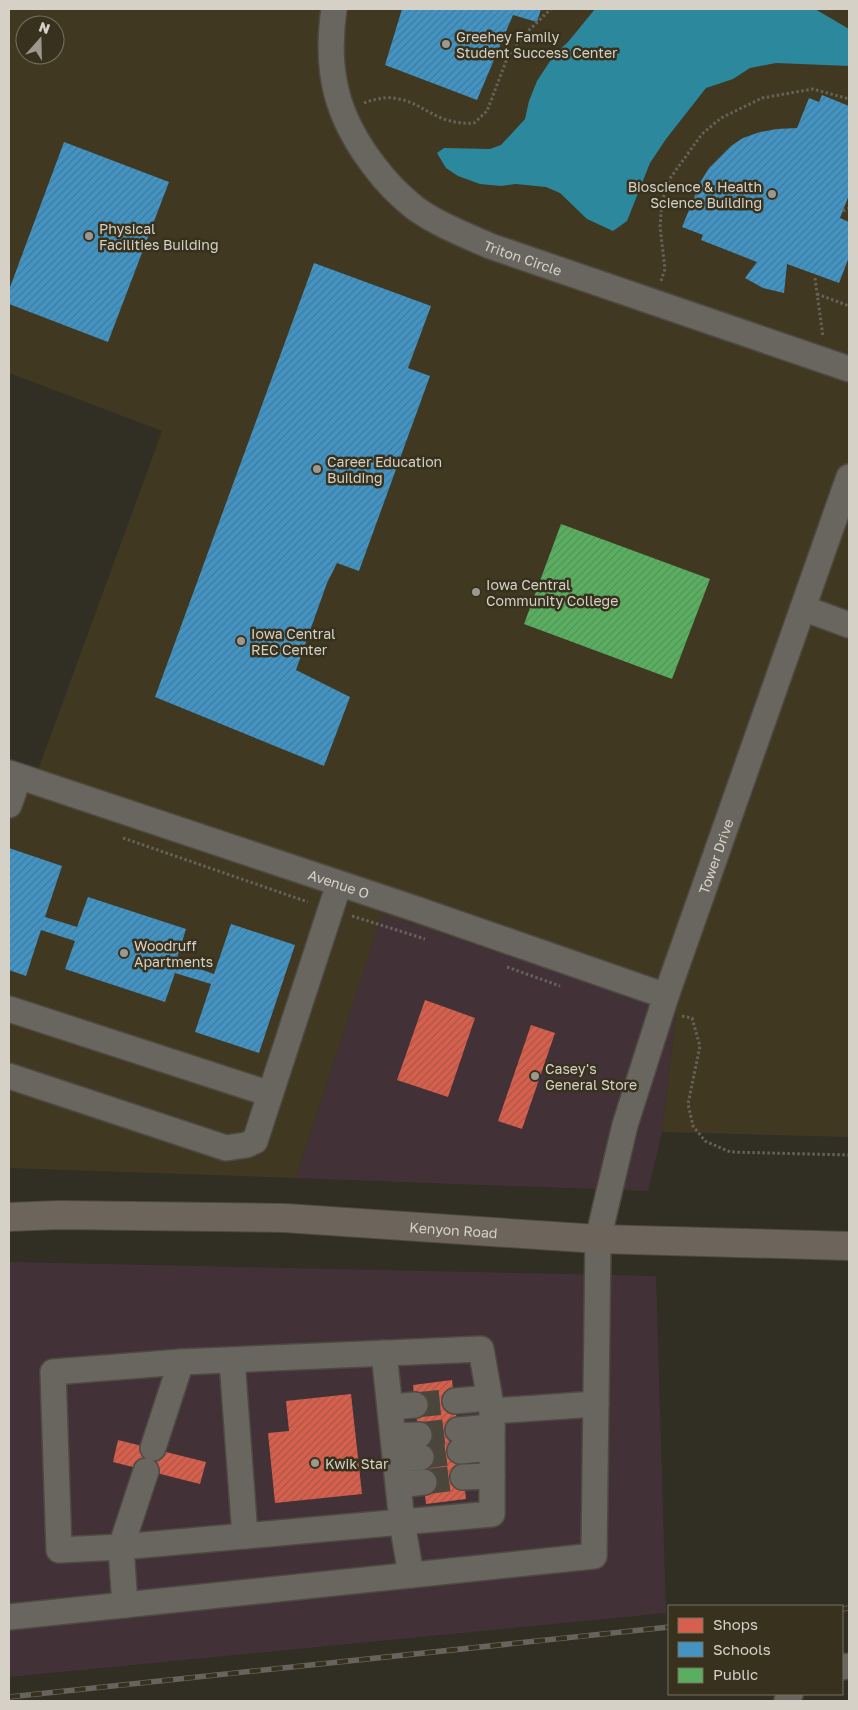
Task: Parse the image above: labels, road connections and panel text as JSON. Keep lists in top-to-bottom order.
{
  "streets": {
    "main road": ["Kenyon Road"],
    "street": ["Triton Circle", "Tower Drive", "Avenue O"]
  },
  "crossings": [
    ["Tower Drive", "Avenue O"],
    ["Tower Drive", "Kenyon Road"]
  ],
  "places": [
    "Greehey Family Student Success Center",
    "Bioscience & Health Science Building",
    "Physical Facilities Building",
    "Career Education Building",
    "Iowa Central Community College",
    "Iowa Central REC Center",
    "Woodruff Apartments",
    "Casey's General Store",
    "Kwik Star"
  ],
  "legend": ["Shops", "Schools", "Public"],
  "north": "top"
}
